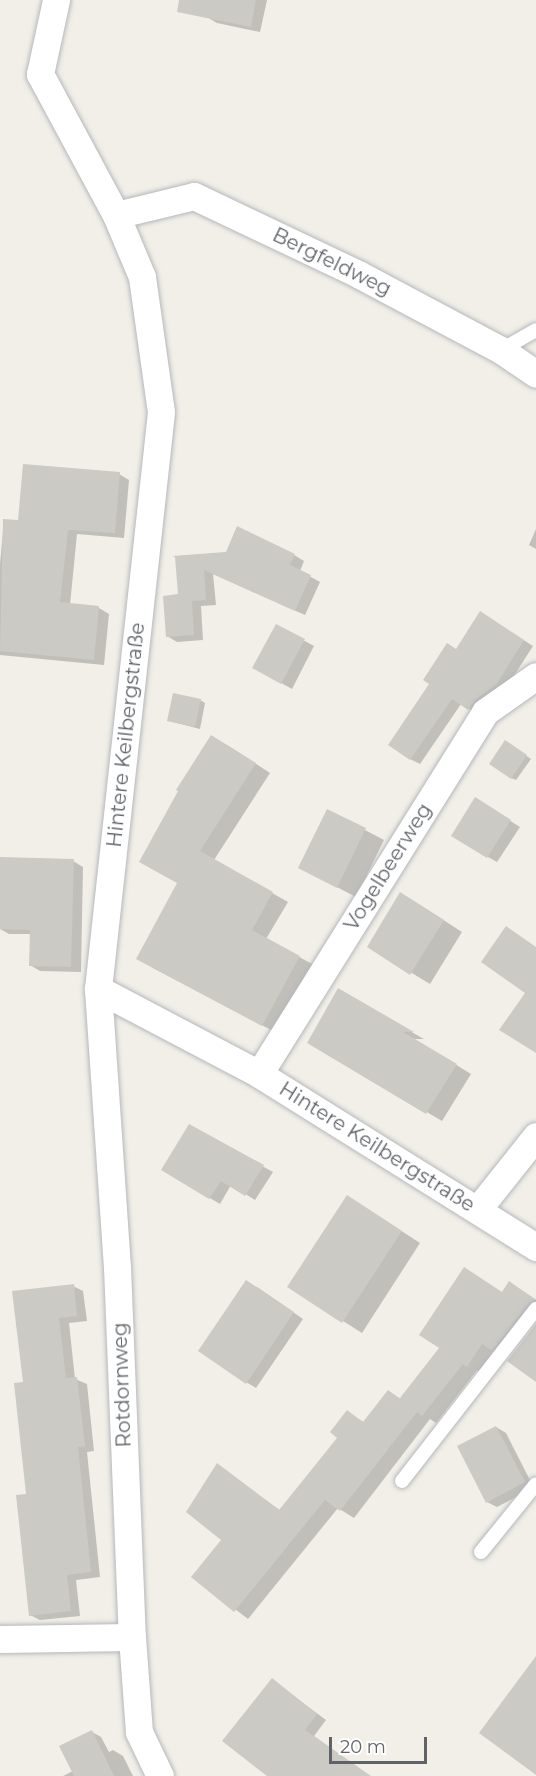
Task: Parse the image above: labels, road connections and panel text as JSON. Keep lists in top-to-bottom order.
{
  "streets": {
    "street": [
      "Bergfeldweg",
      "Hintere Keilbergstraße",
      "Vogelbeerweg",
      "Rotdornweg"
    ]
  },
  "crossings": [
    ["Bergfeldweg", "Hintere Keilbergstraße"],
    ["Hintere Keilbergstraße", "Vogelbeerweg"],
    ["Hintere Keilbergstraße", "Rotdornweg"]
  ],
  "scale_bar": "20 m"
}
